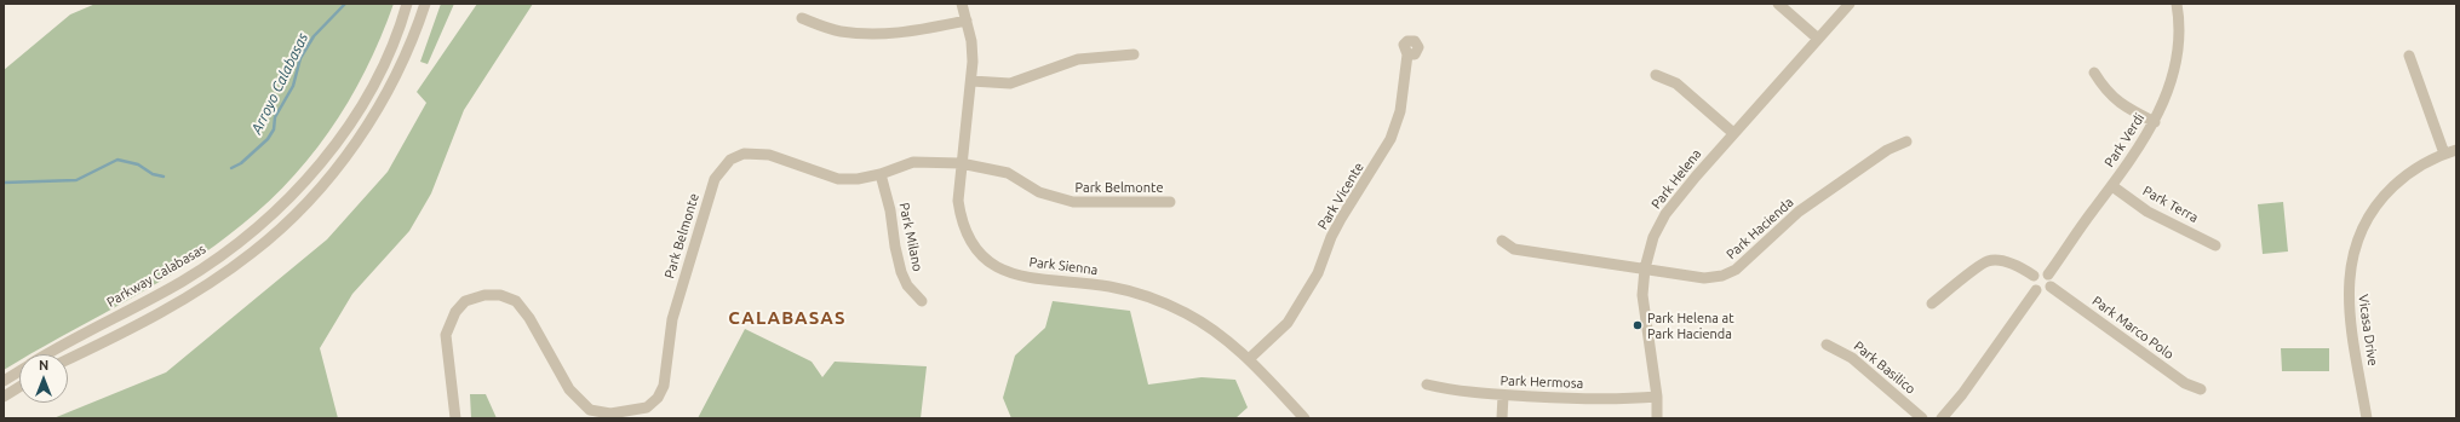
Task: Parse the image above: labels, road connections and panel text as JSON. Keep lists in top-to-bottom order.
{
  "streets": {
    "street": [
      "Park Verdi",
      "Park Helena",
      "Park Belmonte",
      "Park Vicente",
      "Park Terra",
      "Park Hacienda",
      "Park Milano",
      "Park Sienna",
      "Parkway Calabasas",
      "Park Marco Polo",
      "Vicasa Drive",
      "Park Basilico",
      "Park Hermosa"
    ]
  },
  "crossings": [
    ["Park Verdi", "Park Terra"],
    ["Park Verdi", "Park Marco Polo"],
    ["Park Helena", "Park Hacienda"],
    ["Park Helena", "Park Hermosa"],
    ["Park Belmonte", "Park Milano"],
    ["Park Belmonte", "Park Sienna"],
    ["Park Vicente", "Park Sienna"]
  ],
  "districts": ["CALABASAS"],
  "water": ["Arroyo Calabasas"],
  "places": ["Park Helena at Park Hacienda"],
  "north": "top"
}
